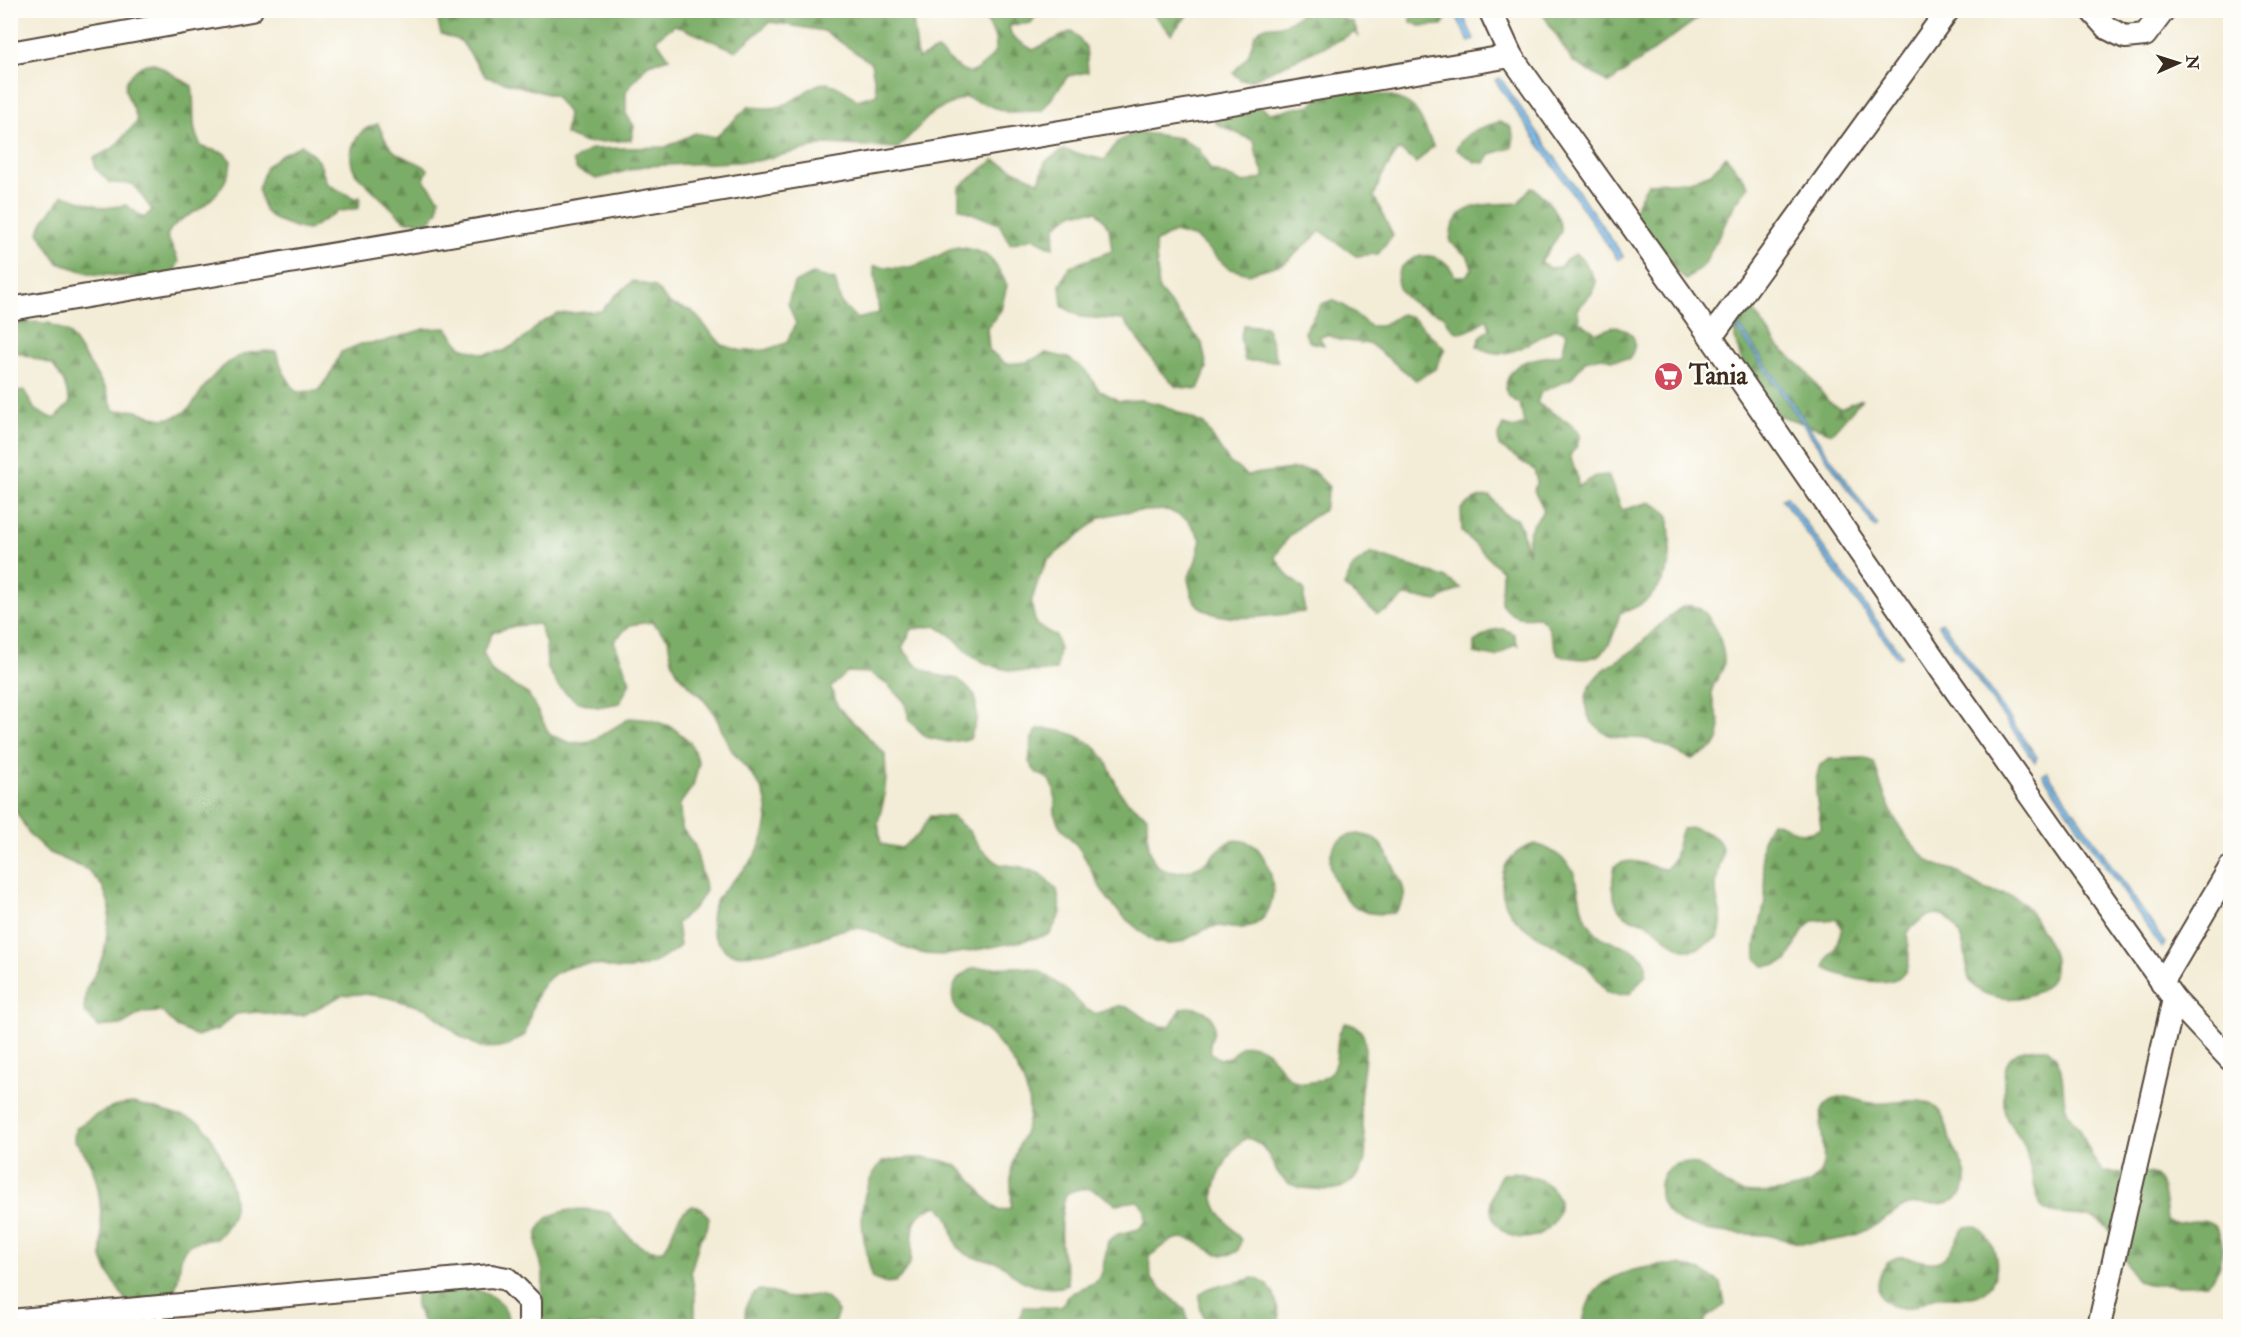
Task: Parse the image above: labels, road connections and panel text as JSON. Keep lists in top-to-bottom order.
{
  "places": {
    "supermarket": ["Tania"]
  },
  "north": "right"
}
